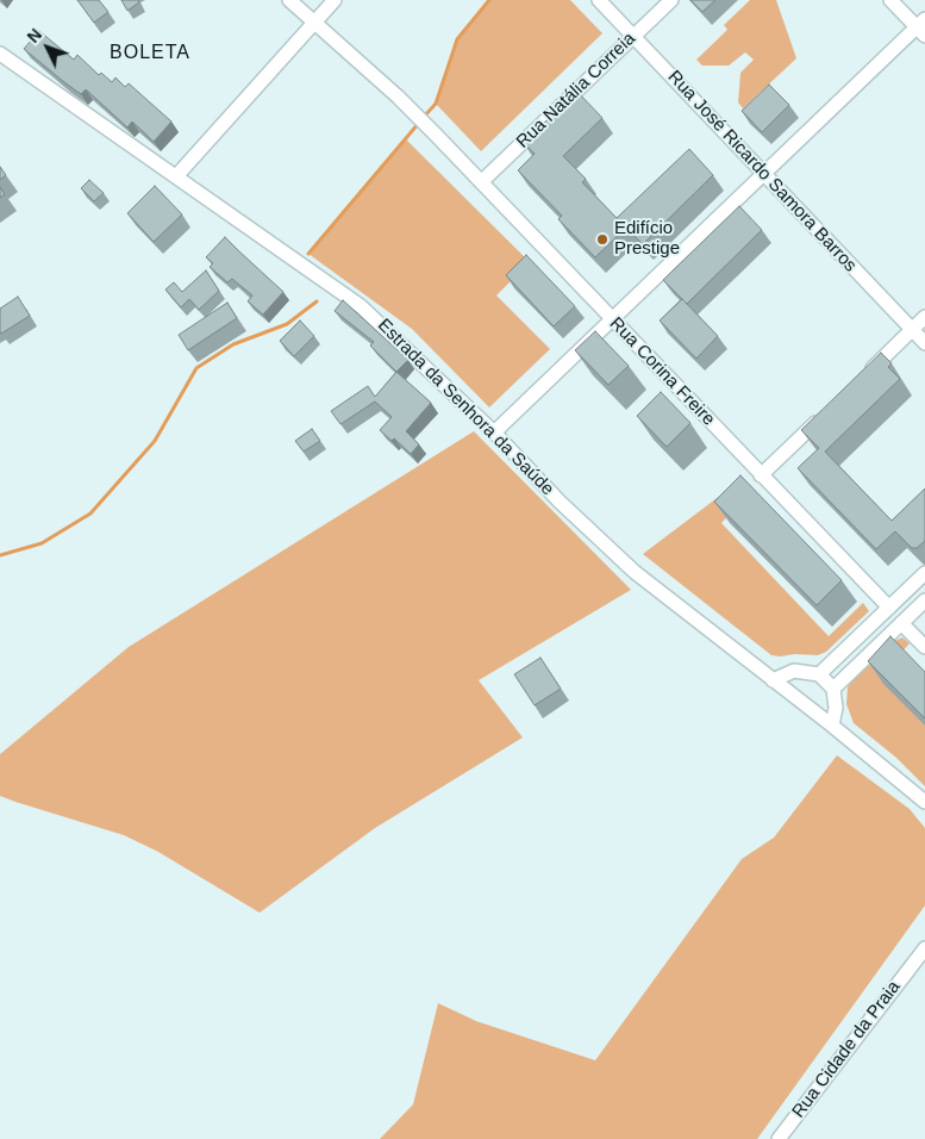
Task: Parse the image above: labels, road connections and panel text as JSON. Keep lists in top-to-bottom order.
{
  "streets": {
    "street": [
      "Rua Natália Correia",
      "Rua José Ricardo Samora Barros",
      "Rua Corina Freire",
      "Estrada da Senhora da Saúde",
      "Rua Cidade da Praia"
    ]
  },
  "crossings": [
    ["Rua Natália Correia", "Rua José Ricardo Samora Barros"],
    ["Rua Natália Correia", "Rua Corina Freire"]
  ],
  "districts": ["BOLETA"],
  "places": ["Edifício Prestige"],
  "north": "top left"
}
